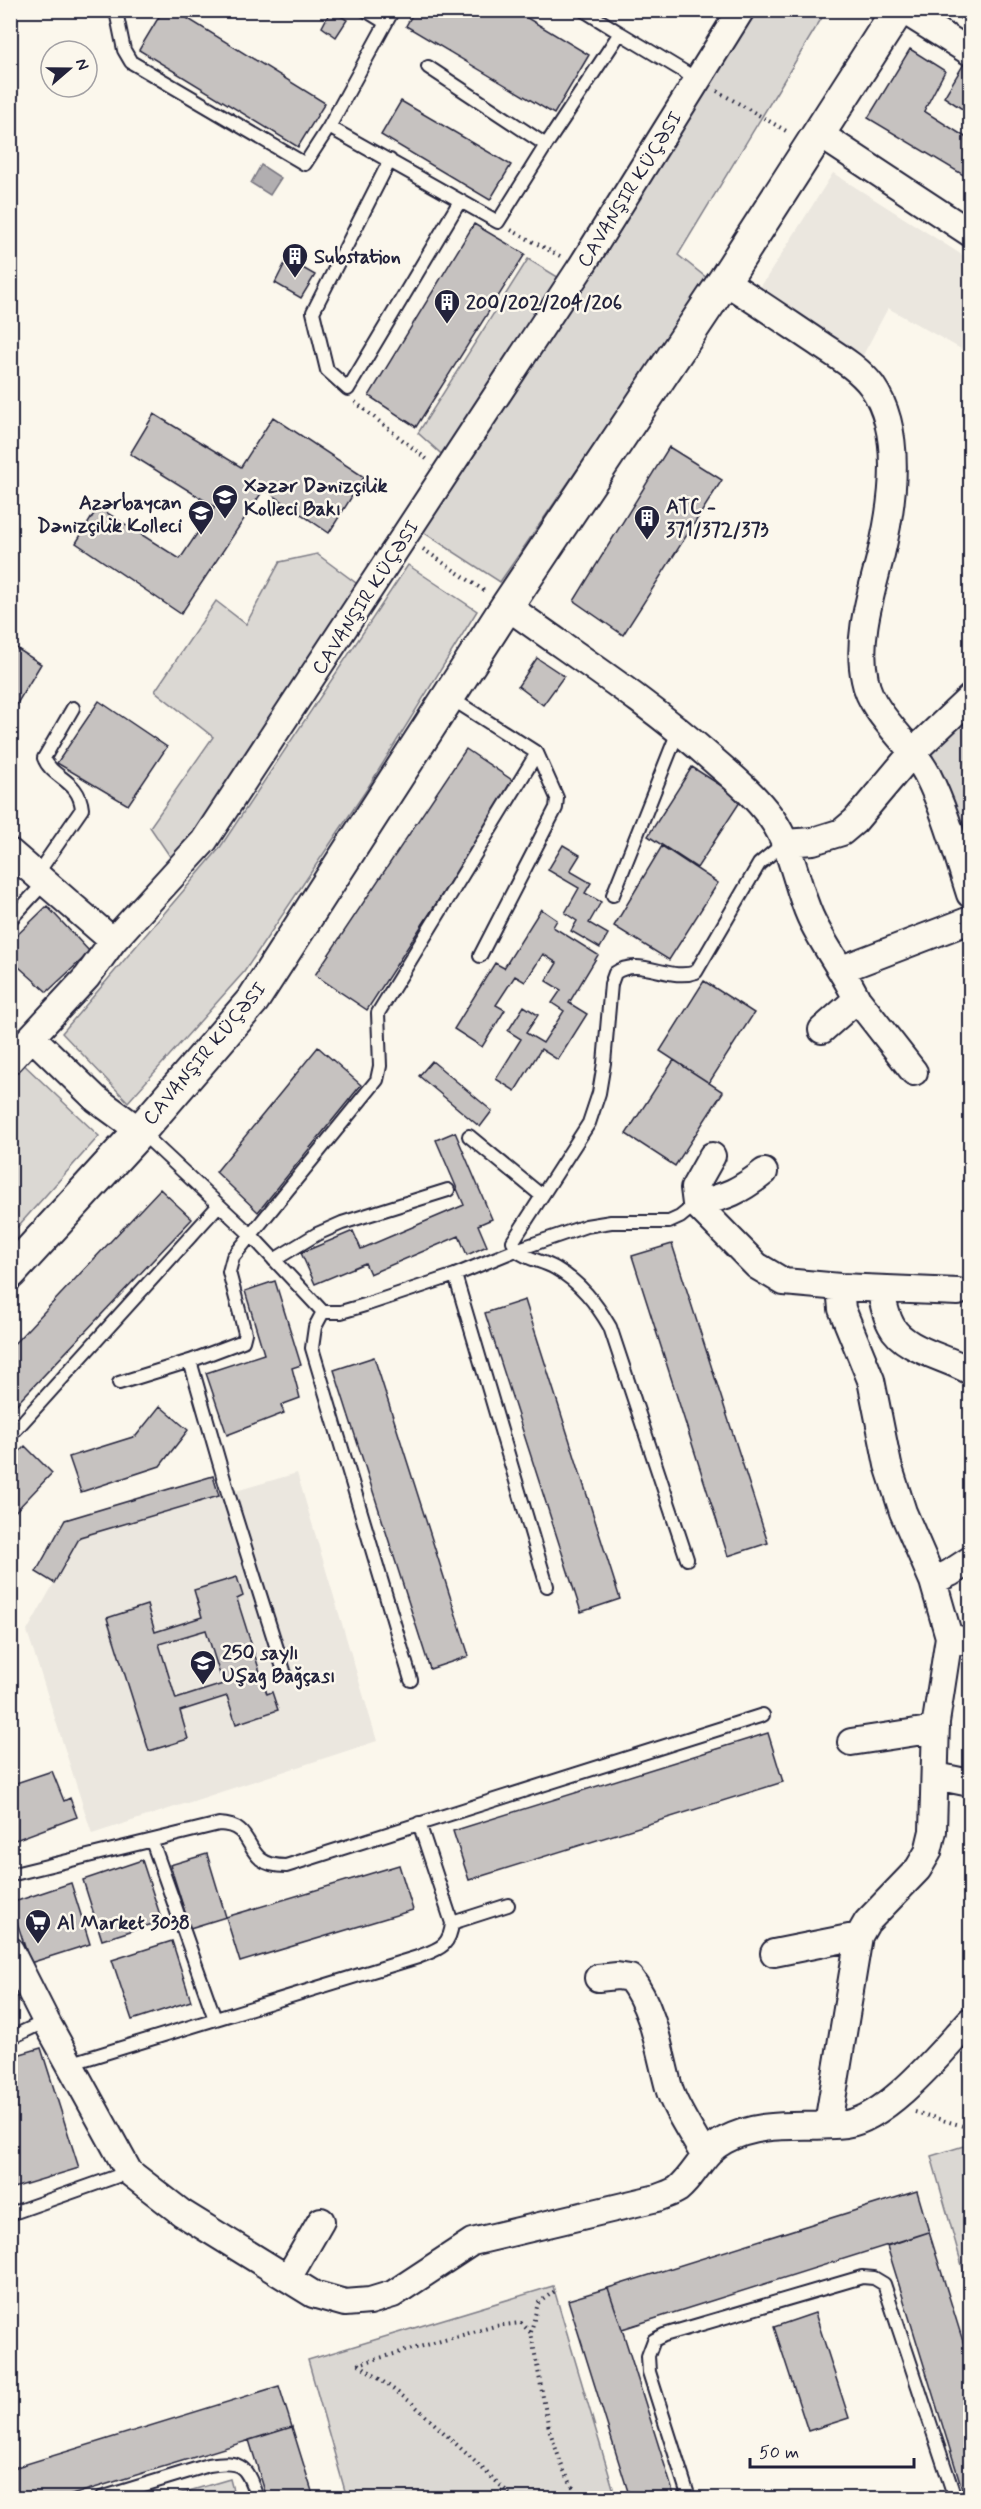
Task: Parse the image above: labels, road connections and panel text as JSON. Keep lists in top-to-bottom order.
{
  "streets": {
    "street": ["CAVANŞIR KÜÇƏSI"]
  },
  "places": {
    "building": ["Substation", "200/202/204/206", "ATC - 371/372/373"],
    "school or university": ["Xəzər Dənizçilik Kolleci Bakı", "Azərbaycan Dənizçilik Kolleci", "250 saylı Uşag Bağçası"],
    "supermarket": ["Al Market 3038"]
  },
  "scale_bar": "50 m",
  "north": "right"
}
